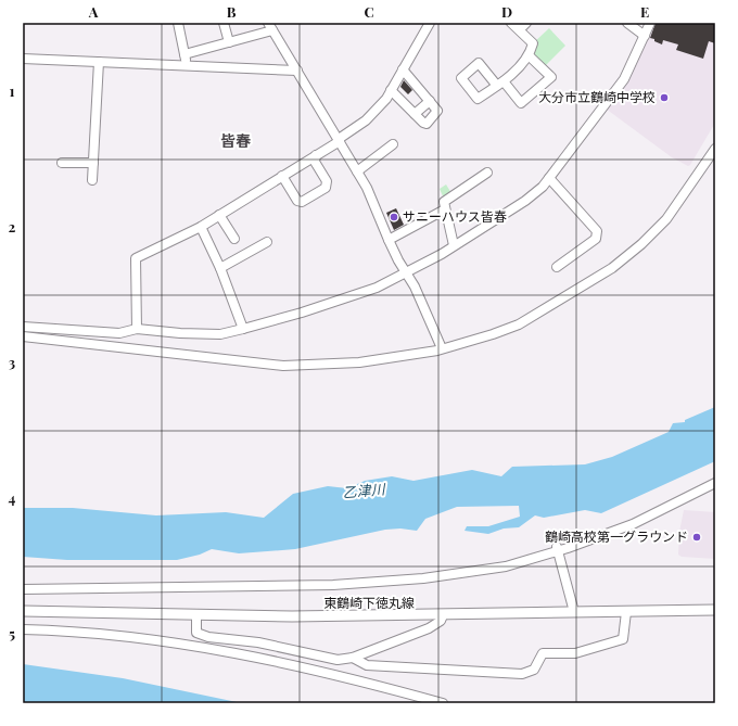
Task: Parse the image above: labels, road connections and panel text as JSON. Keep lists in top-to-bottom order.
{
  "streets": {
    "street": ["東鶴崎下徳丸線"]
  },
  "districts": ["皆春"],
  "water": ["乙津川"],
  "places": ["大分市立鶴崎中学校", "サニーハウス皆春", "鶴崎高校第一グラウンド"],
  "grid": {
    "columns": [
      "A",
      "B",
      "C",
      "D",
      "E"
    ],
    "rows": [
      "1",
      "2",
      "3",
      "4",
      "5"
    ]
  }
}
